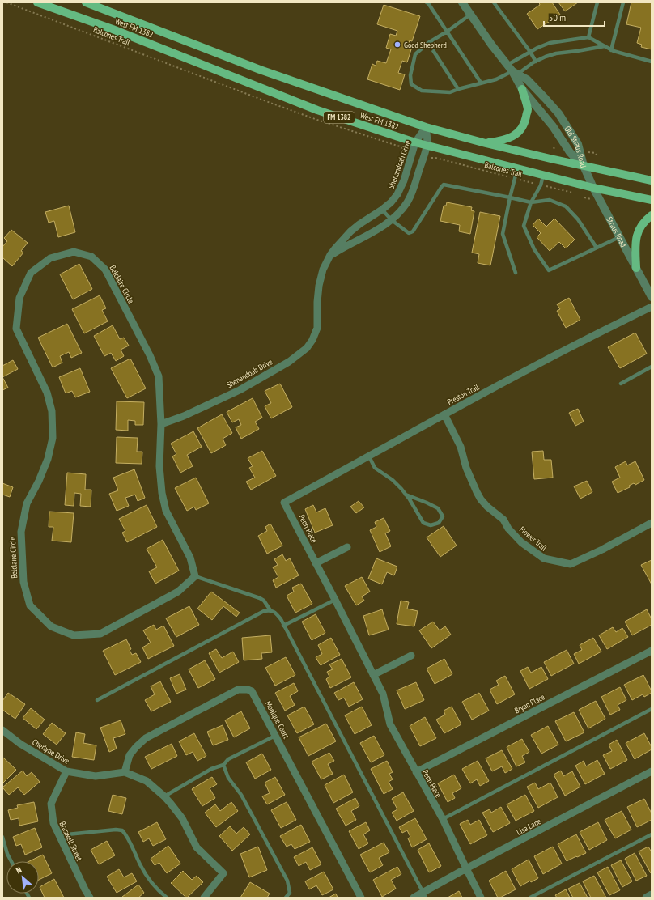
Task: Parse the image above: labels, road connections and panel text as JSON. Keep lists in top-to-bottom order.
{
  "streets": {
    "main road": ["West FM 1382", "FM 1382"],
    "street": [
      "Old Straus Road",
      "Shenandoah Drive",
      "Straus Road",
      "Belclaire Circle",
      "Preston Trail",
      "Penn Place",
      "Flower Trail",
      "Bryan Place",
      "Monique Court",
      "Cherlyne Drive",
      "Lisa Lane",
      "Braswell Street"
    ],
    "path": ["Balcones Trail"]
  },
  "crossings": [
    ["West FM 1382", "Old Straus Road"],
    ["West FM 1382", "Shenandoah Drive"],
    ["West FM 1382", "Straus Road"],
    ["Old Straus Road", "Straus Road"],
    ["Shenandoah Drive", "Belclaire Circle"],
    ["Preston Trail", "Penn Place"],
    ["Preston Trail", "Flower Trail"],
    ["Penn Place", "Bryan Place"],
    ["Penn Place", "Lisa Lane"],
    ["Monique Court", "Cherlyne Drive"],
    ["Cherlyne Drive", "Braswell Street"]
  ],
  "places": ["Good Shepherd"],
  "scale_bar": "50 m",
  "north": "top left"
}
